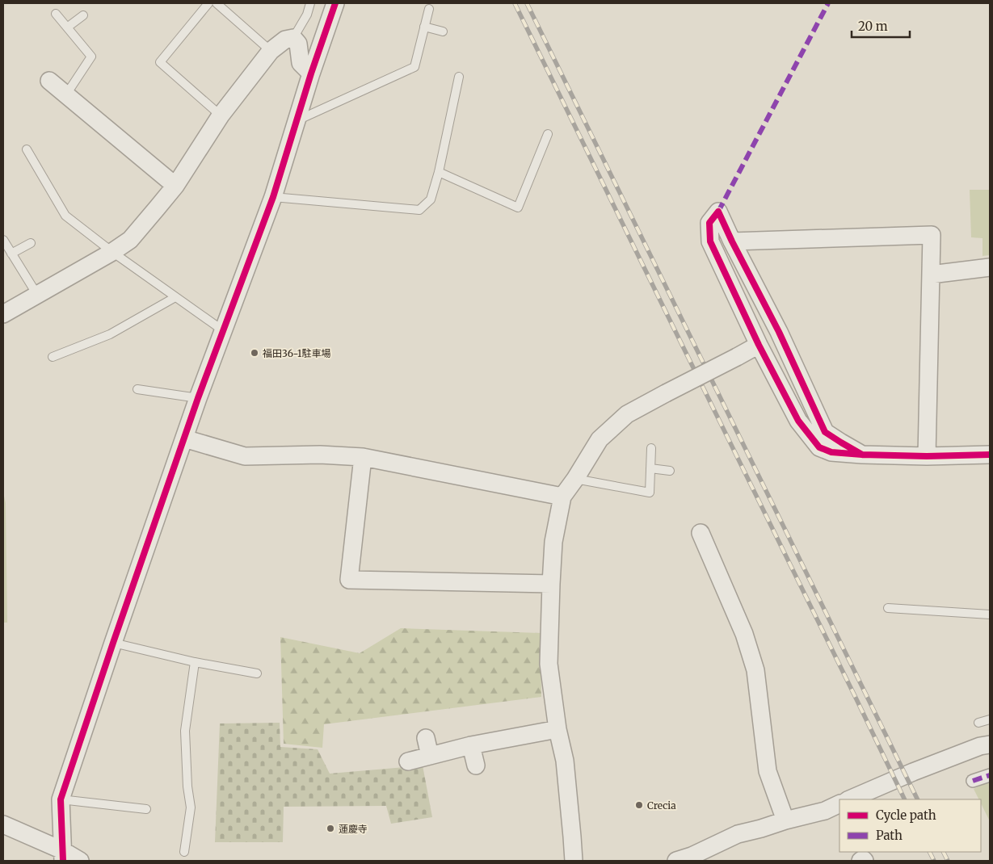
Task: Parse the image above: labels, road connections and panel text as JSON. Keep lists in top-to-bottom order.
{
  "places": ["福田36-1駐車場", "Crecia", "蓮慶寺"],
  "legend": ["Cycle path", "Path"],
  "scale_bar": "20 m"
}
